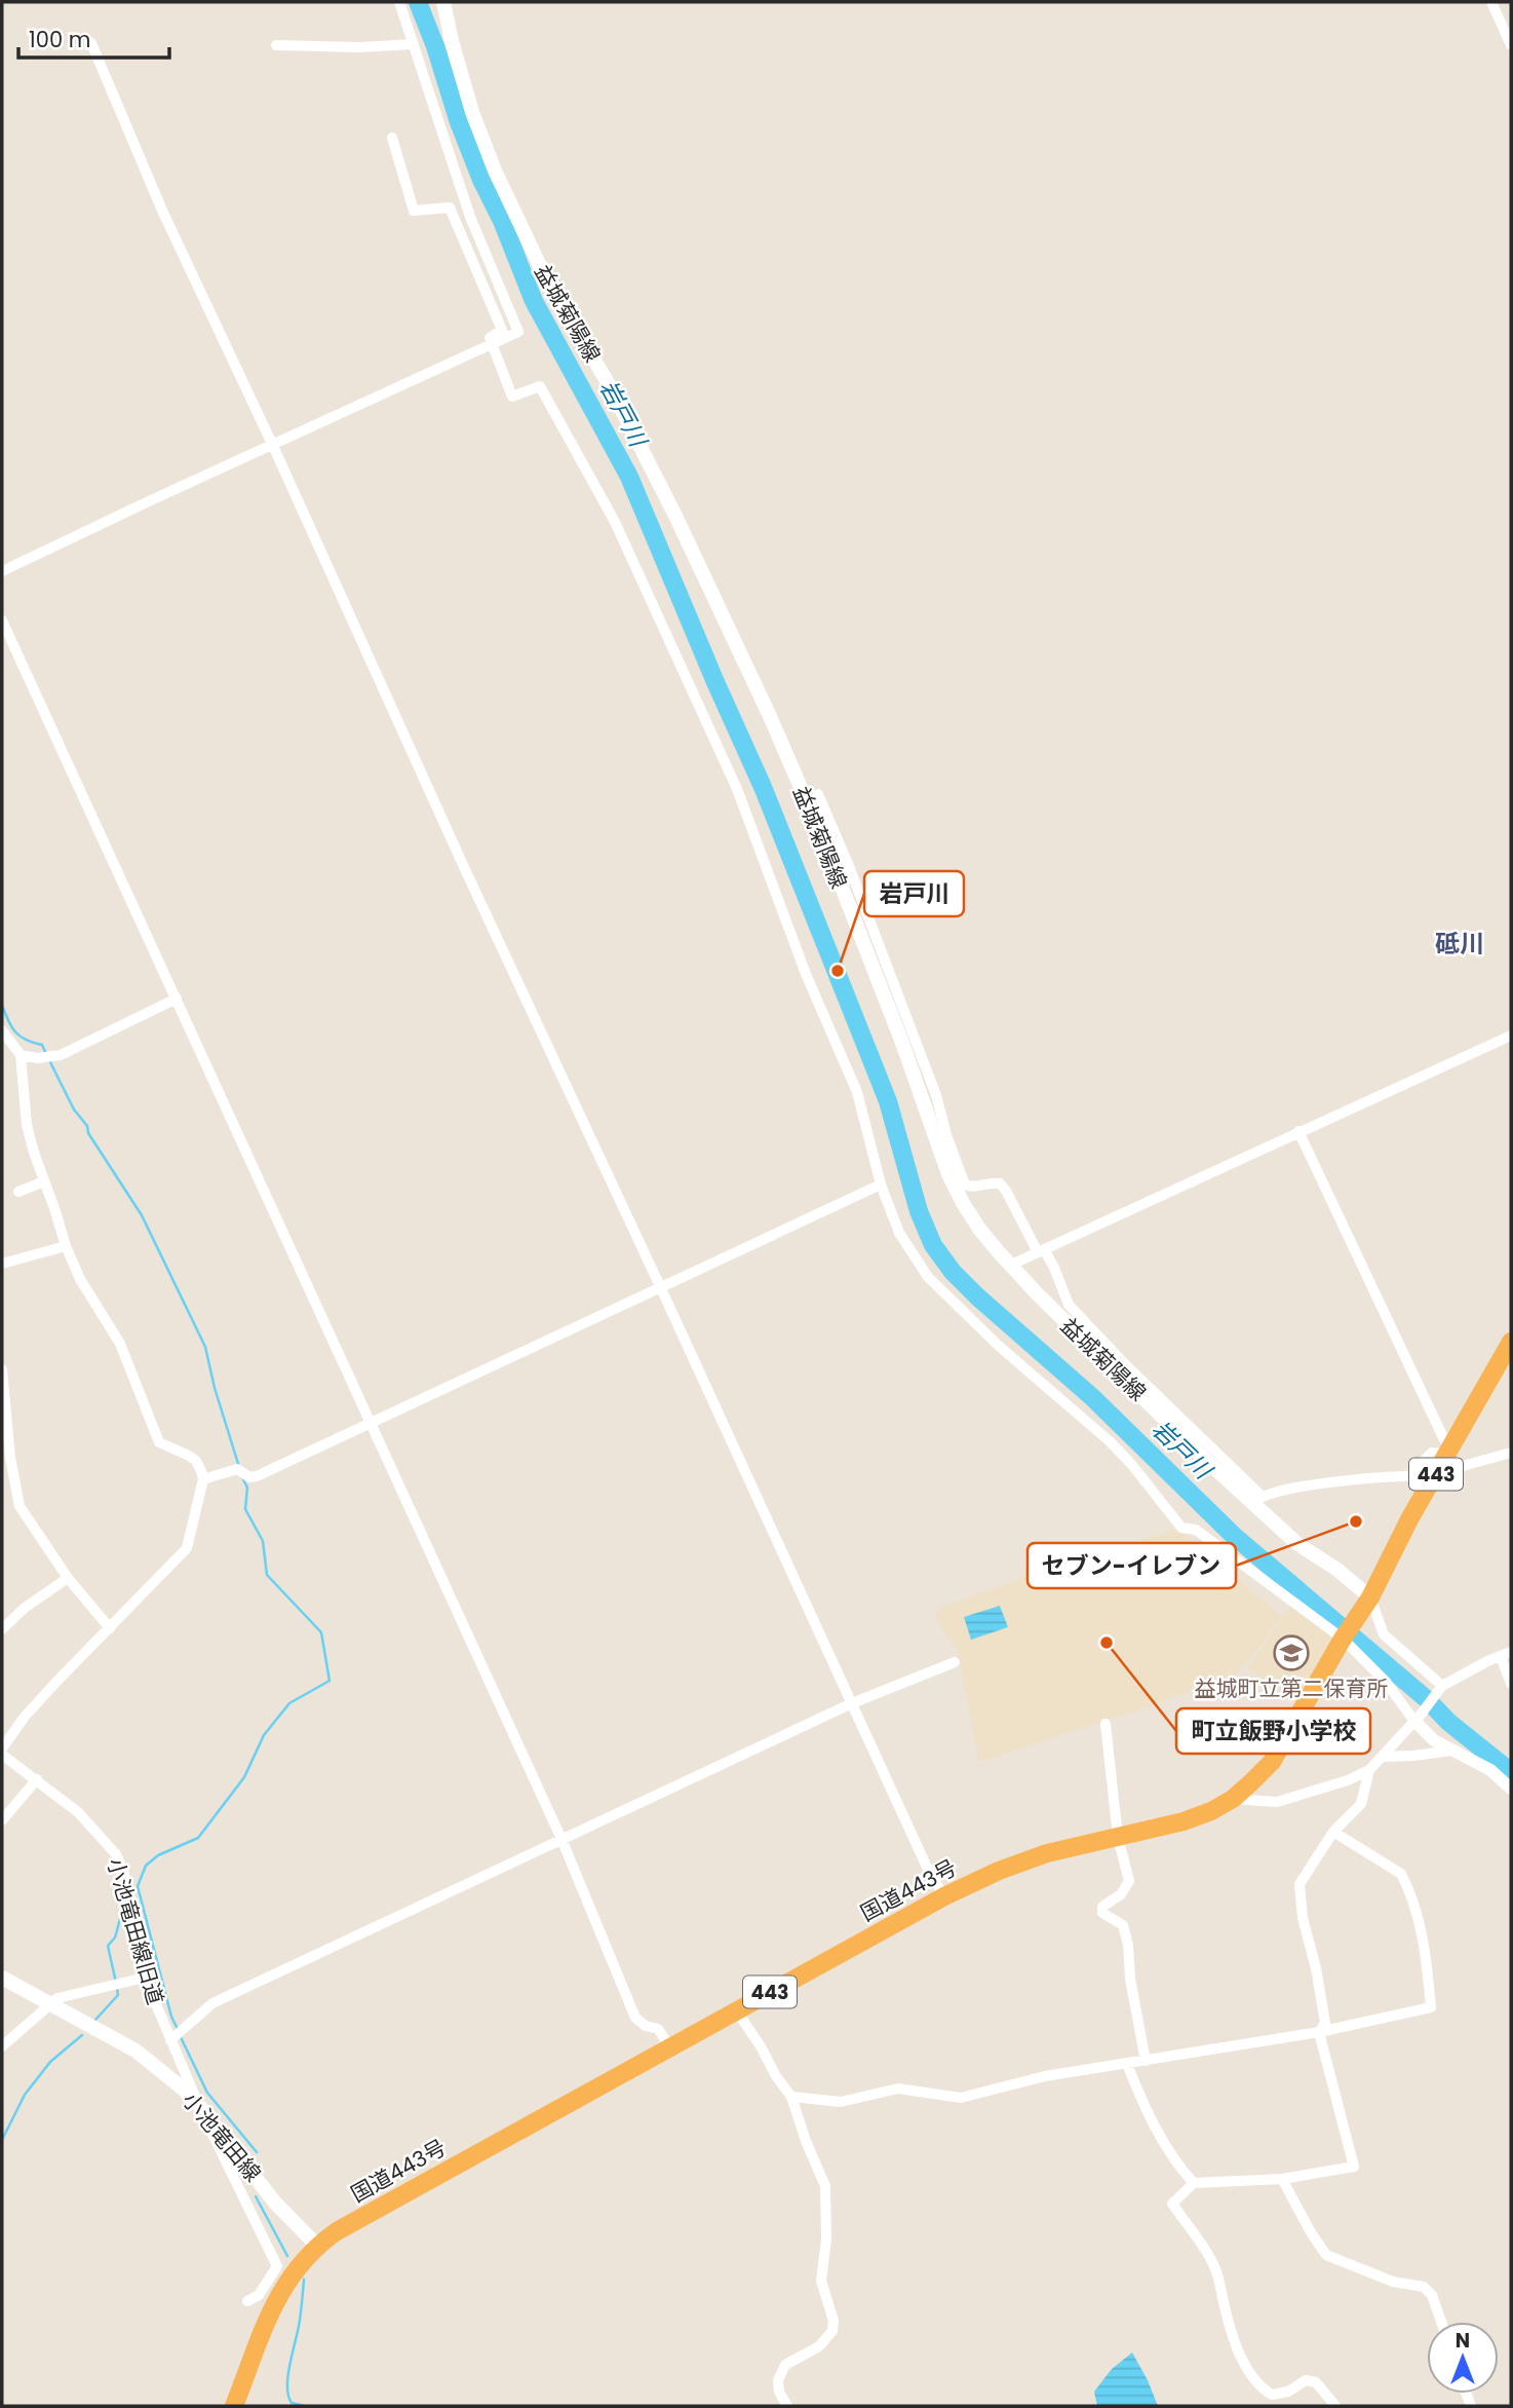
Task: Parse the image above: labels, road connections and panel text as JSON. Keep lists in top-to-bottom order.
{
  "streets": {
    "highway": ["443", "国道443号"],
    "main road": ["益城菊陽線", "小池竜田線"],
    "street": ["小池竜田線旧道"]
  },
  "crossings": [
    ["益城菊陽線", "国道443号"],
    ["国道443号", "小池竜田線"],
    ["小池竜田線旧道", "小池竜田線"]
  ],
  "districts": ["砥川"],
  "water": ["岩戸川"],
  "places": {
    "other": ["岩戸川", "セブン-イレブン", "町立飯野小学校"],
    "school or university": ["益城町立第二保育所"]
  },
  "scale_bar": "100 m",
  "north": "top"
}
